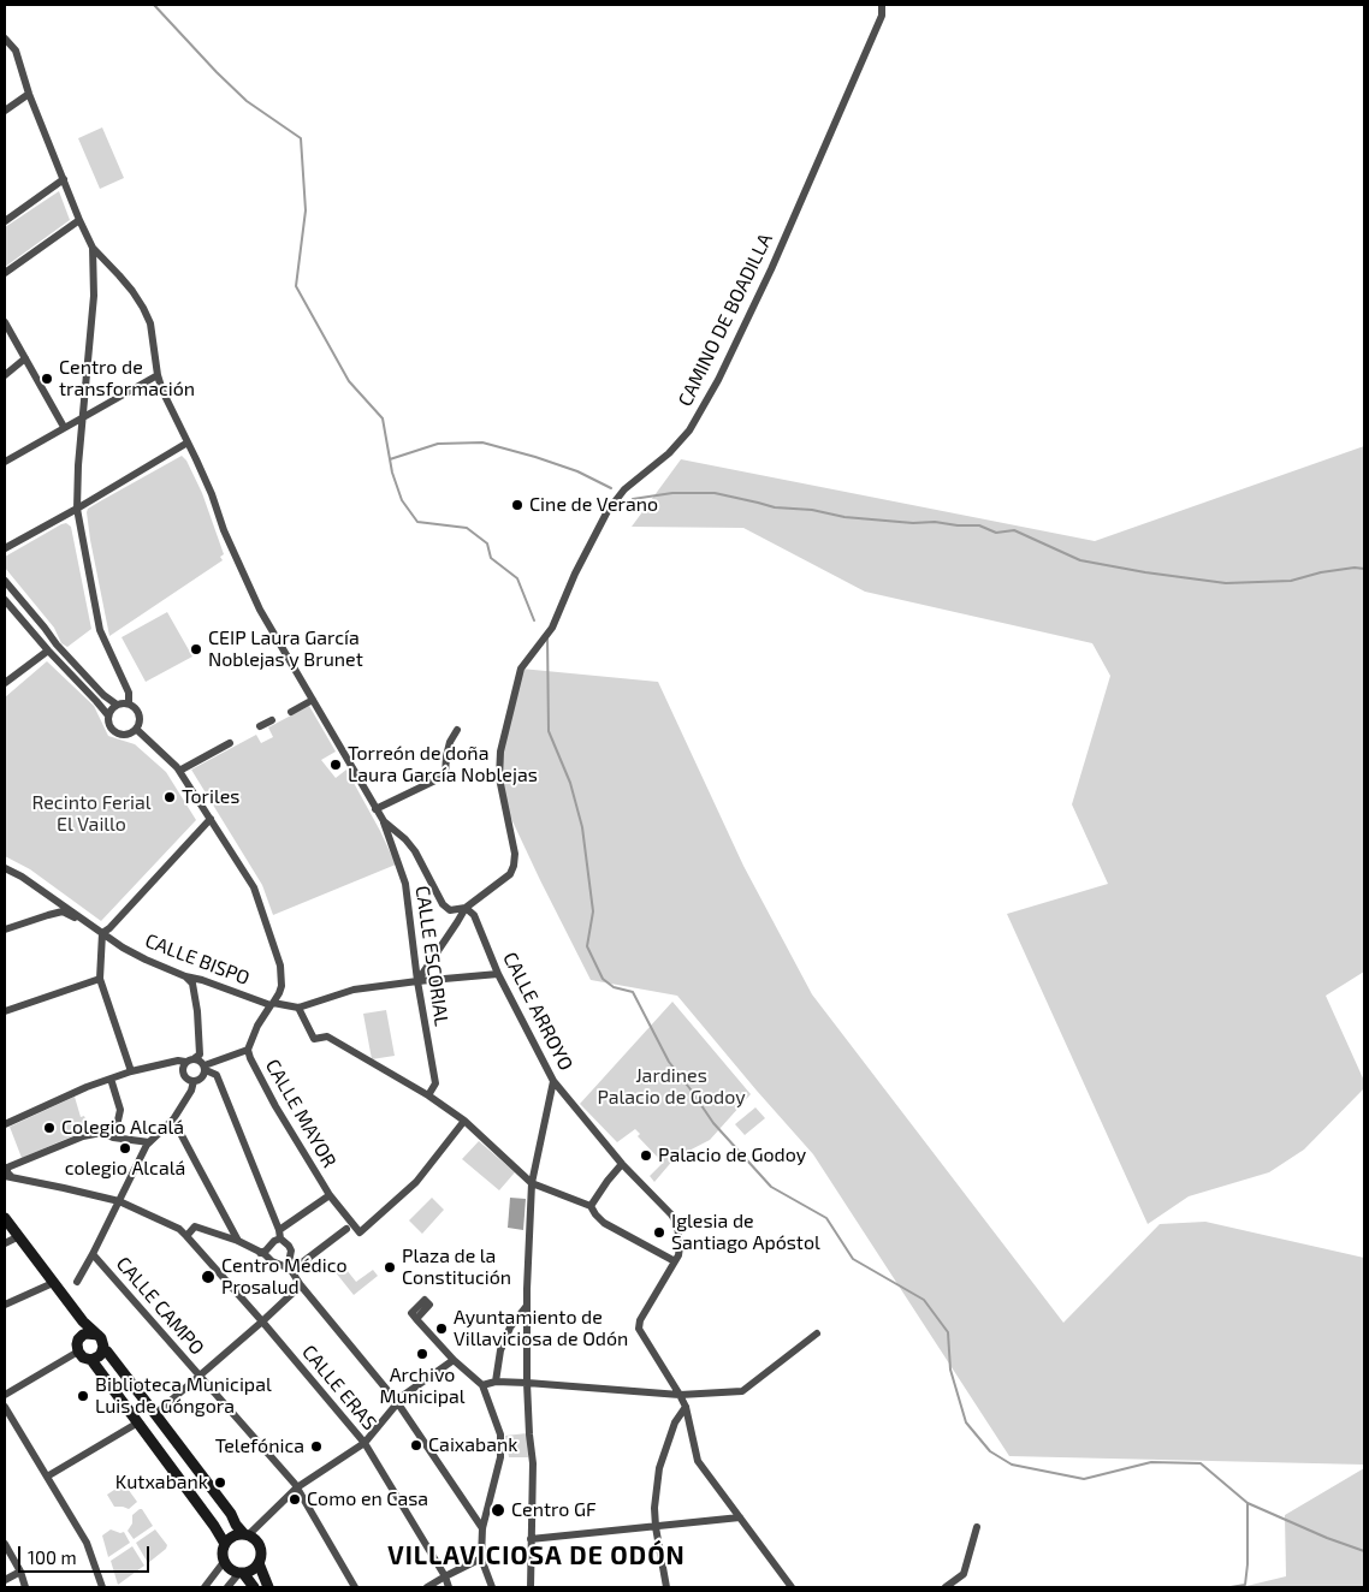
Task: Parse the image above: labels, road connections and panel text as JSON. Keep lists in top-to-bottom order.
{
  "streets": {
    "street": [
      "CAMINO DE BOADILLA",
      "CALLE ESCORIAL",
      "CALLE BISPO",
      "CALLE ARROYO",
      "CALLE MAYOR",
      "CALLE CAMPO",
      "CALLE ERAS"
    ]
  },
  "crossings": [
    ["CAMINO DE BOADILLA", "CALLE ARROYO"],
    ["CALLE BISPO", "CALLE MAYOR"]
  ],
  "districts": ["VILLAVICIOSA DE ODÓN"],
  "parks": ["Recinto Ferial El Vaillo", "Jardines Palacio de Godoy"],
  "places": [
    "Centro de transformación",
    "Cine de Verano",
    "CEIP Laura García Noblejas y Brunet",
    "Torreón de doña Laura García Noblejas",
    "Toriles",
    "Colegio Alcalá",
    "colegio Alcalá",
    "Palacio de Godoy",
    "Iglesia de Santiago Apóstol",
    "Plaza de la Constitución",
    "Centro Médico Prosalud",
    "Ayuntamiento de Villaviciosa de Odón",
    "Archivo Municipal",
    "Biblioteca Municipal Luis de Góngora",
    "Caixabank",
    "Telefónica",
    "Kutxabank",
    "Como en Casa",
    "Centro GF"
  ],
  "scale_bar": "100 m"
}
